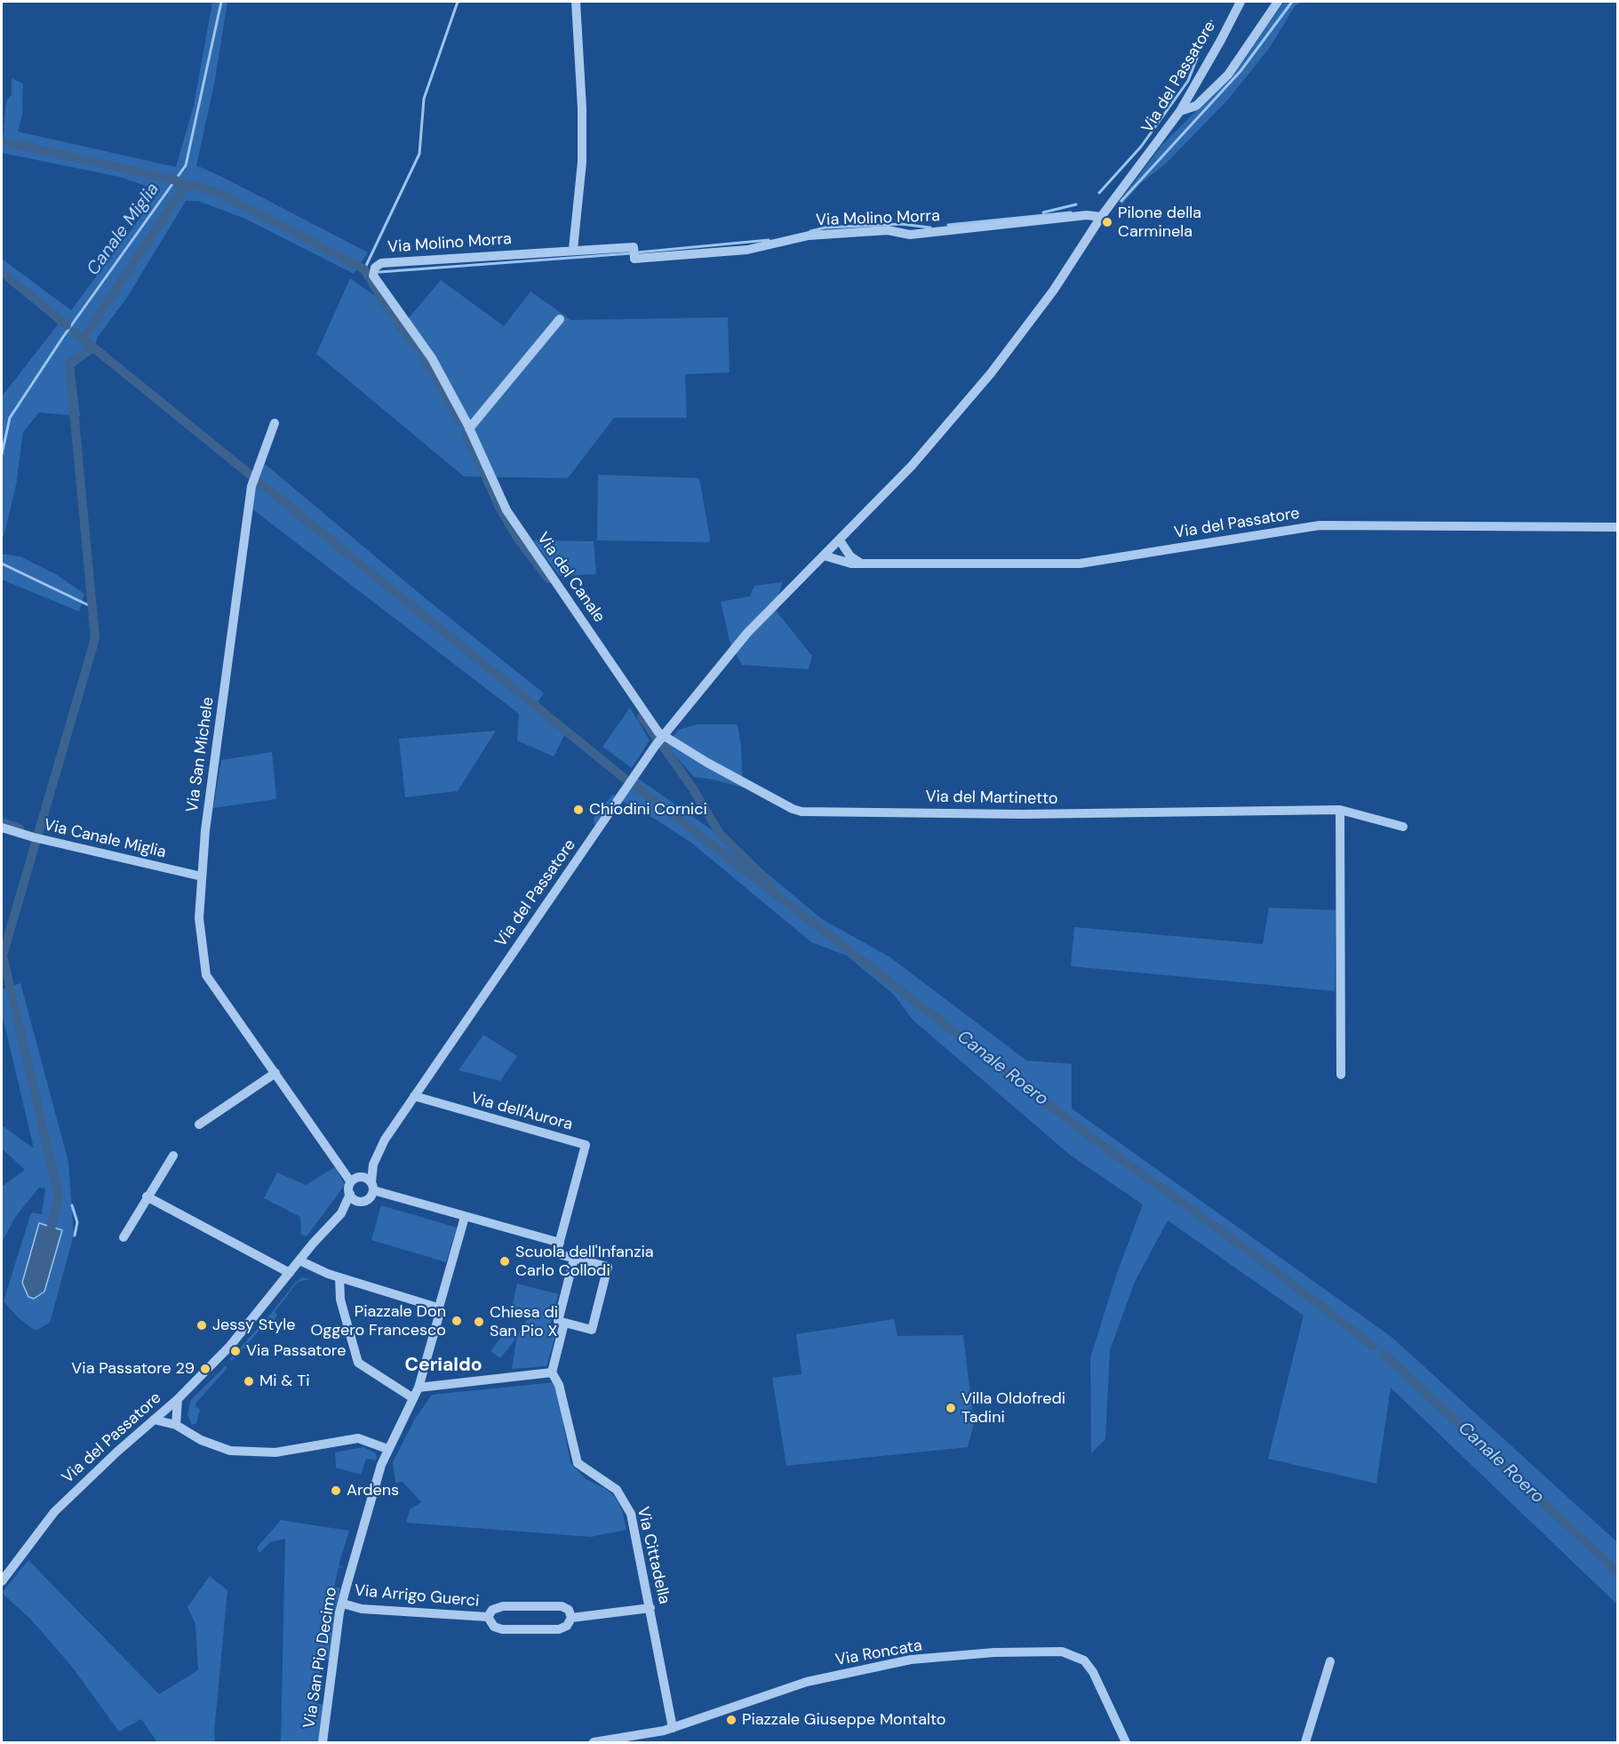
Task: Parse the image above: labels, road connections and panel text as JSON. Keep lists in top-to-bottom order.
{
  "streets": {
    "street": [
      "Via del Passatore",
      "Via Molino Morra",
      "Via del Canale",
      "Via San Michele",
      "Via del Martinetto",
      "Via Canale Miglia",
      "Via dell'Aurora",
      "Via Cittadella",
      "Via Arrigo Guerci",
      "Via Roncata",
      "Via San Pio Decimo"
    ]
  },
  "crossings": [
    ["Via del Passatore", "Via Molino Morra"],
    ["Via del Passatore", "Via del Canale"],
    ["Via del Passatore", "Via San Michele"],
    ["Via del Passatore", "Via del Martinetto"],
    ["Via del Passatore", "Via dell'Aurora"],
    ["Via Molino Morra", "Via del Canale"],
    ["Via del Canale", "Via del Martinetto"],
    ["Via San Michele", "Via Canale Miglia"],
    ["Via Cittadella", "Via Arrigo Guerci"],
    ["Via Cittadella", "Via Roncata"],
    ["Via Arrigo Guerci", "Via San Pio Decimo"]
  ],
  "districts": ["Cerialdo"],
  "water": ["Canale Miglia", "Canale Roero"],
  "places": [
    "Pilone della Carminela",
    "Chiodini Cornici",
    "Scuola dell'Infanzia Carlo Collodi",
    "Piazzale Don Oggero Francesco",
    "Chiesa di San Pio X",
    "Jessy Style",
    "Via Passatore",
    "Via Passatore 29",
    "Mi & Ti",
    "Villa Oldofredi Tadini",
    "Ardens",
    "Piazzale Giuseppe Montalto"
  ]
}
